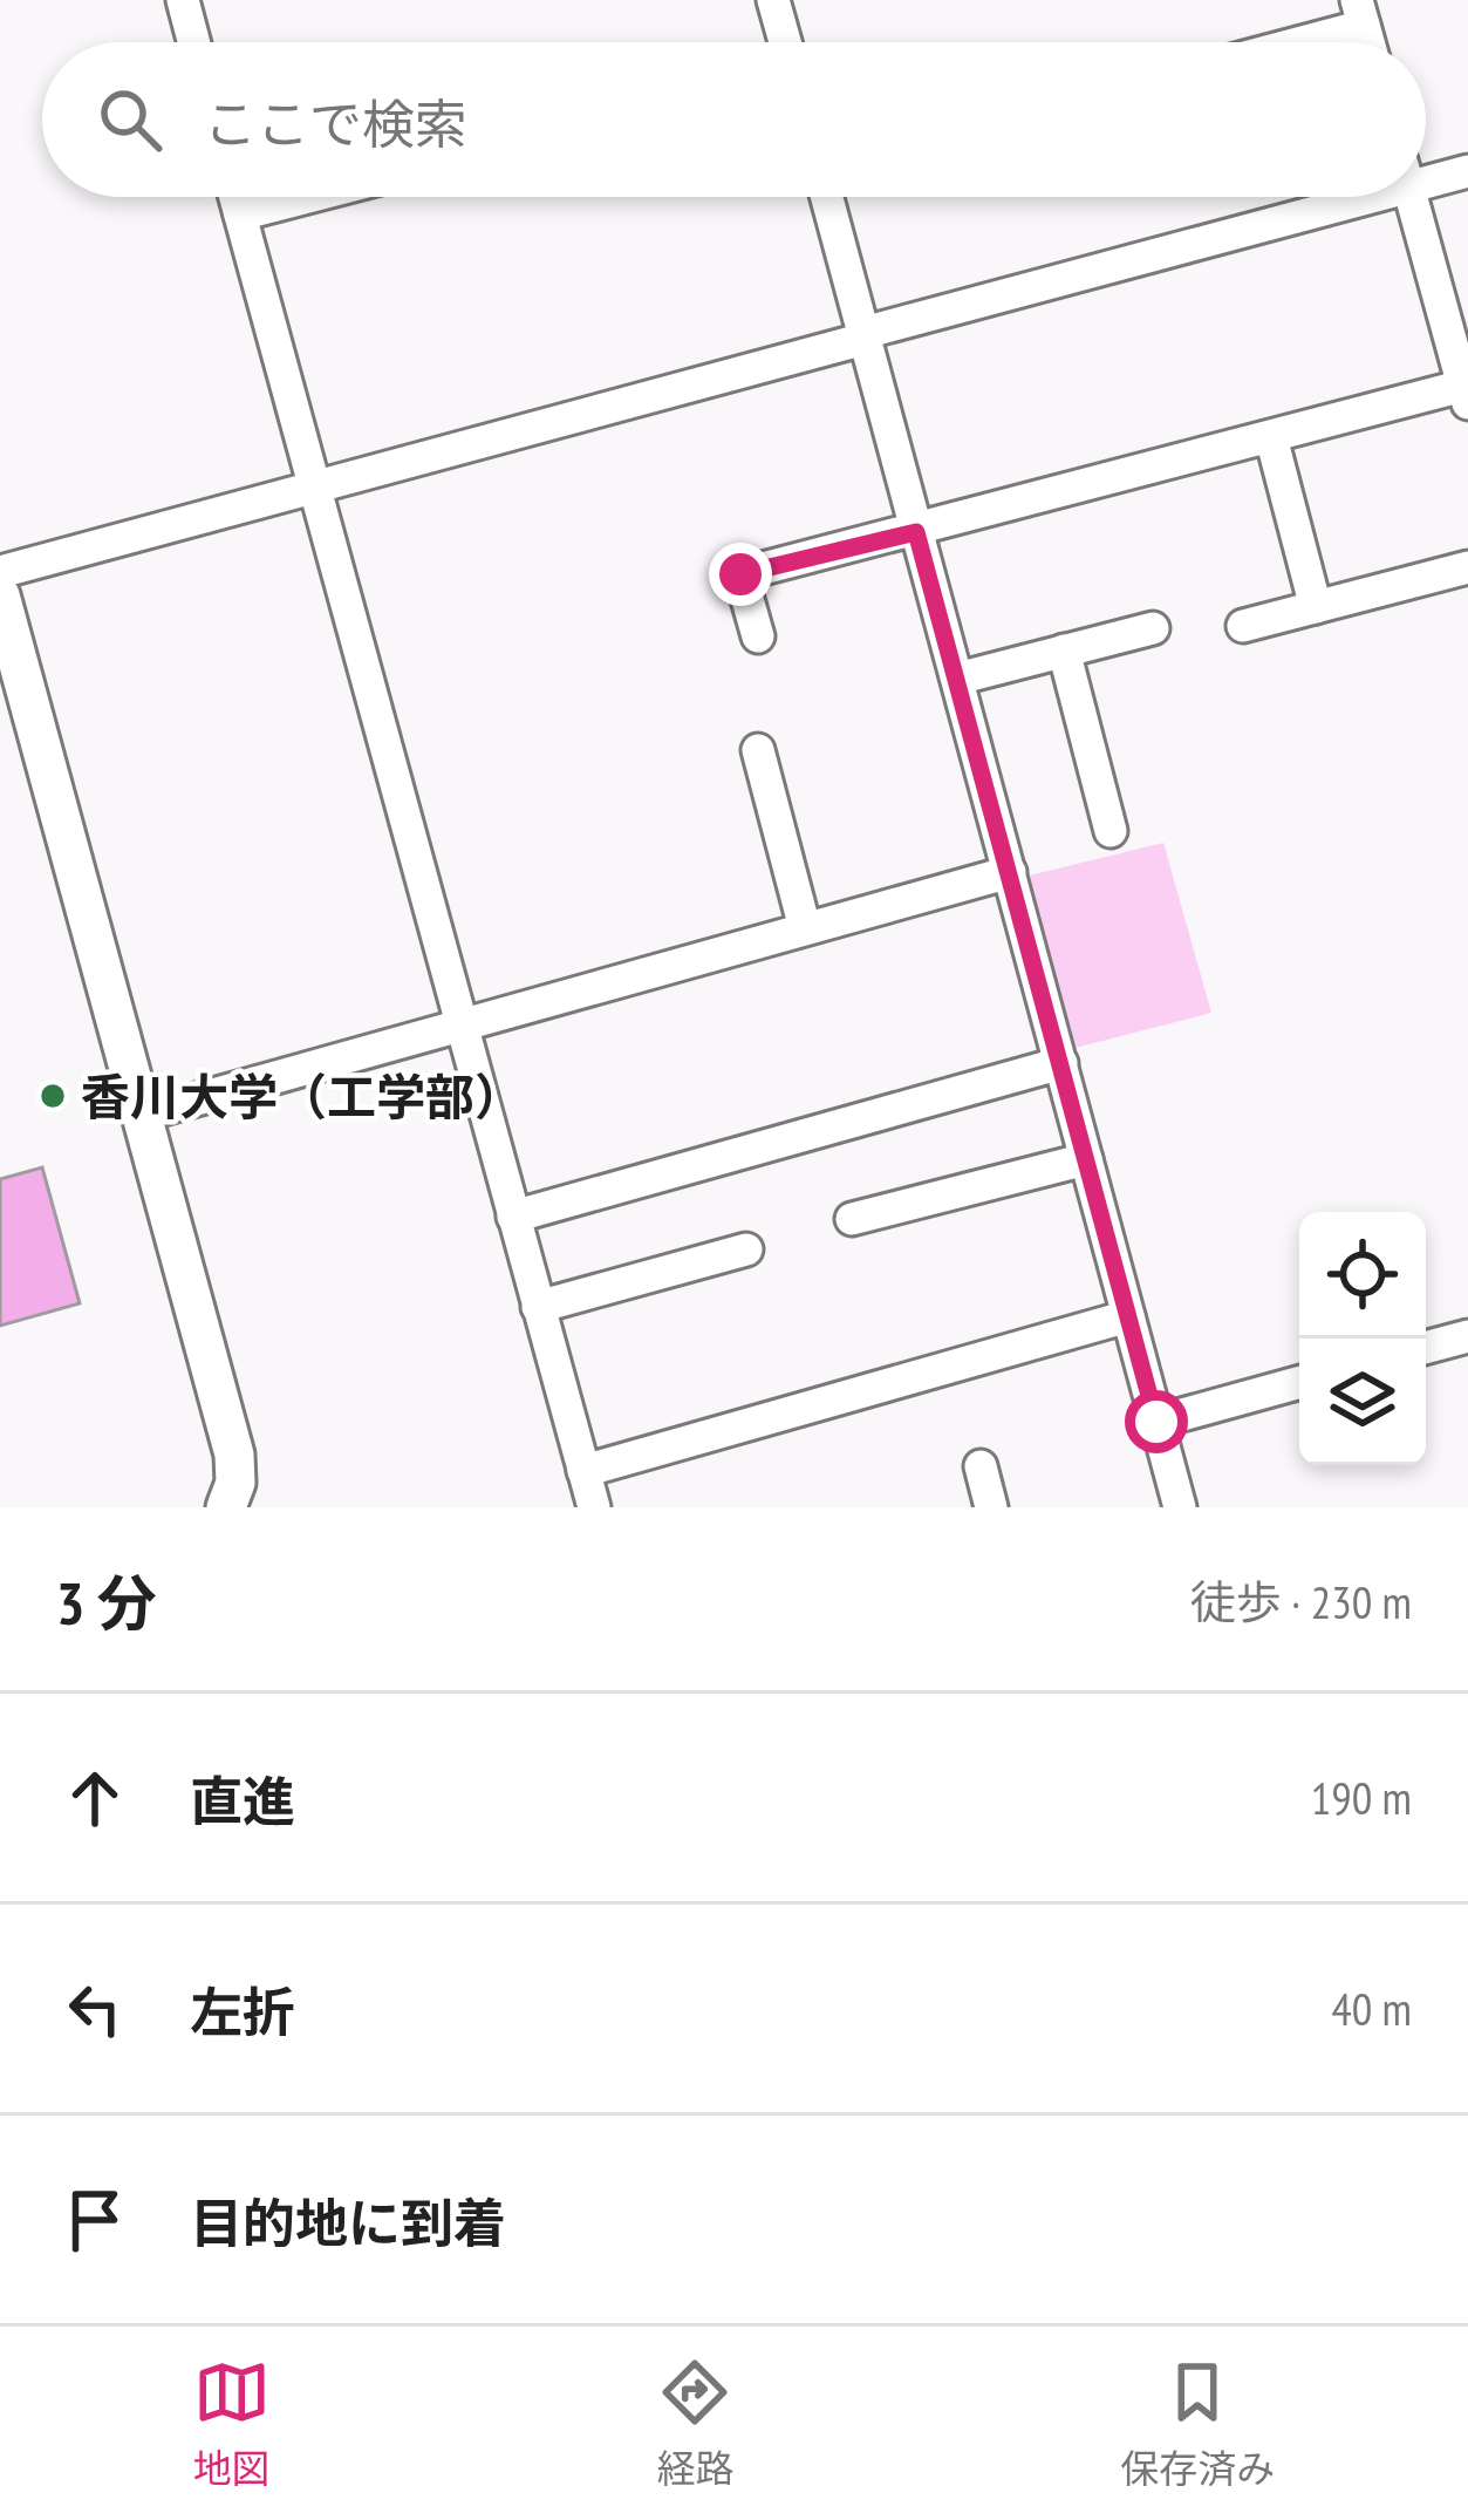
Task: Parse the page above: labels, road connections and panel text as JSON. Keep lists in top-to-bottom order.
{
  "places": ["香川大学（工学部）"],
  "page": {
    "search": "ここで検索",
    "heading": ["3 分", "徒歩 · 230 m"],
    "list": [
      ["直進", "190 m"],
      ["左折", "40 m"],
      "目的地に到着"
    ],
    "nav": ["地図", "経路", "保存済み"]
  }
}
